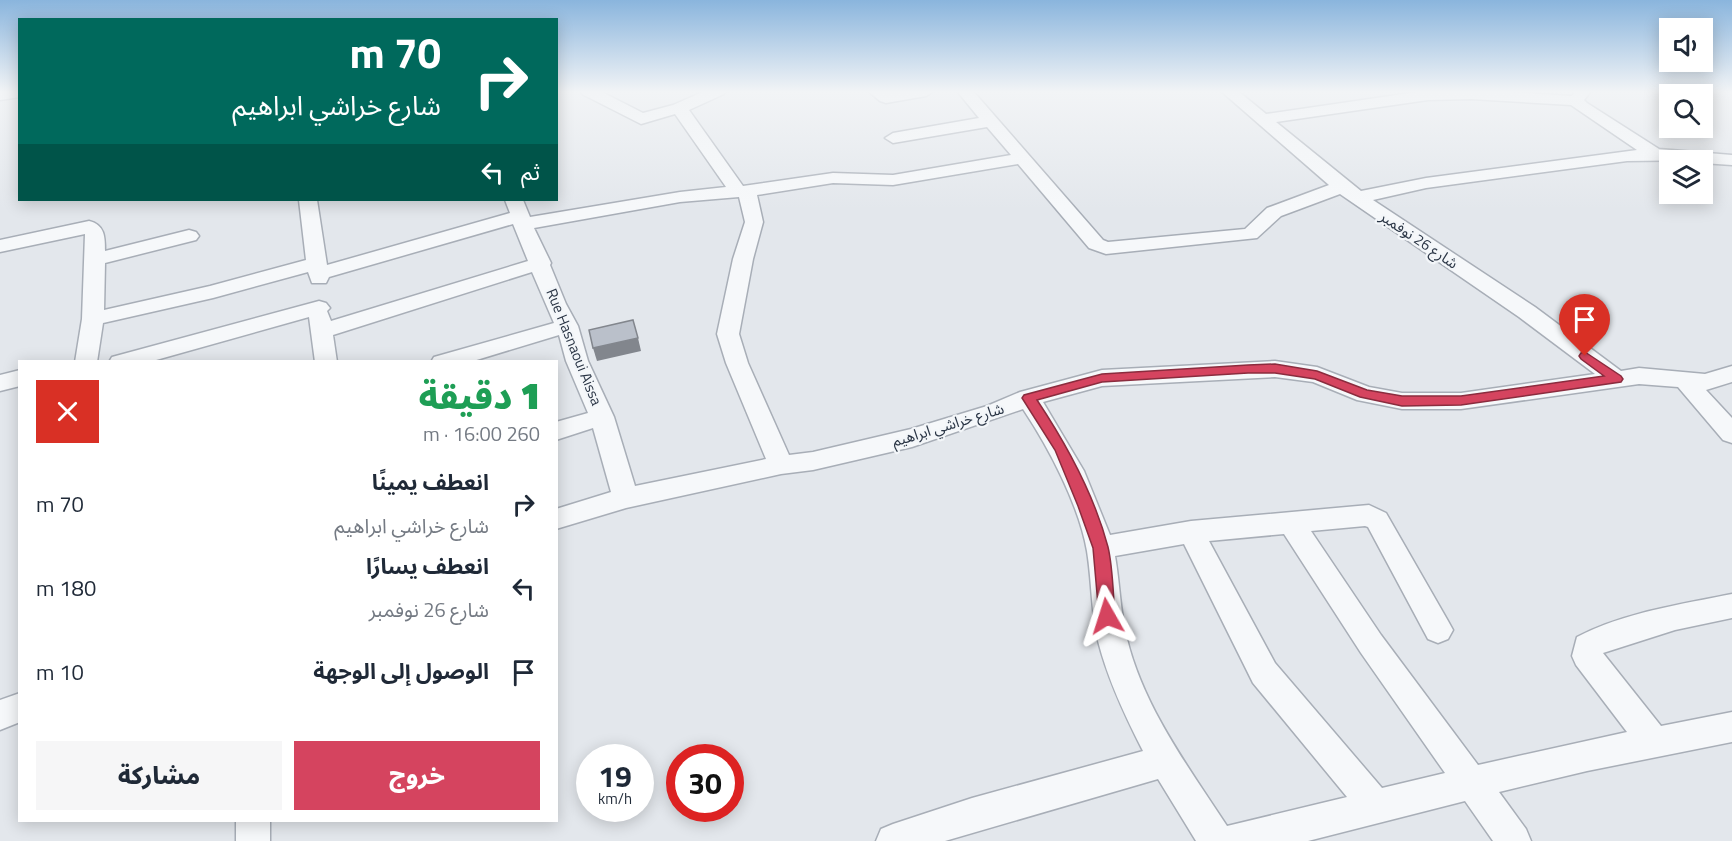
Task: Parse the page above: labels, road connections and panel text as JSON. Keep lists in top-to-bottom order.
{
  "streets": {
    "street": ["شارع 26 نوفمبر", "Rue Hasnaoui Aissa", "شارع خراشي ابراهيم"]
  },
  "crossings": [
    ["شارع 26 نوفمبر", "شارع خراشي ابراهيم"],
    ["Rue Hasnaoui Aissa", "شارع خراشي ابراهيم"]
  ],
  "page": {
    "turn": ["70 m", "شارع خراشي ابراهيم"],
    "then": "ثم",
    "heading": ["1 دقيقة", "260 m · 16:00"],
    "list": [
      {
        "name": "انعطف يمينًا",
        "note": "شارع خراشي ابراهيم",
        "value": "70 m"
      },
      {
        "name": "انعطف يسارًا",
        "note": "شارع 26 نوفمبر",
        "value": "180 m"
      },
      {
        "name": "الوصول إلى الوجهة",
        "value": "10 m"
      }
    ],
    "buttons": ["خروج", "مشاركة"],
    "speed": "19 km/h",
    "limit": "30"
  }
}
